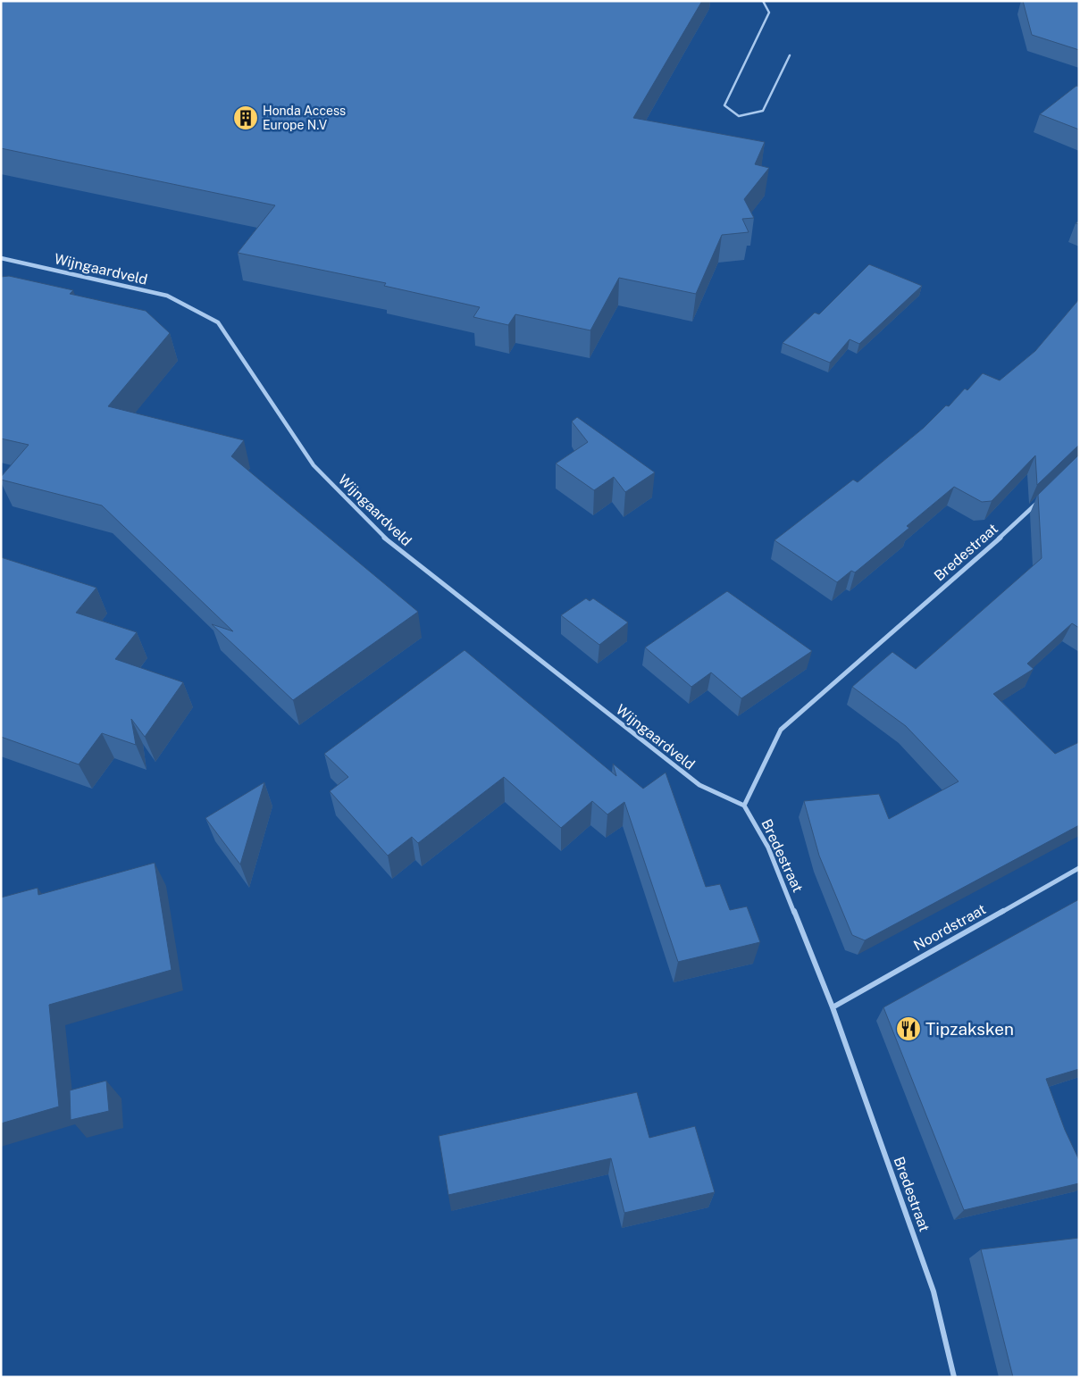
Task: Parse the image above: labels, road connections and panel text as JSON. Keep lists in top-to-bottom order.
{
  "streets": {
    "street": ["Wijngaardveld", "Bredestraat", "Noordstraat"]
  },
  "crossings": [
    ["Wijngaardveld", "Bredestraat"],
    ["Bredestraat", "Noordstraat"]
  ],
  "places": {
    "building": ["Honda Access Europe N.V"],
    "restaurant": ["Tipzaksken"]
  }
}
